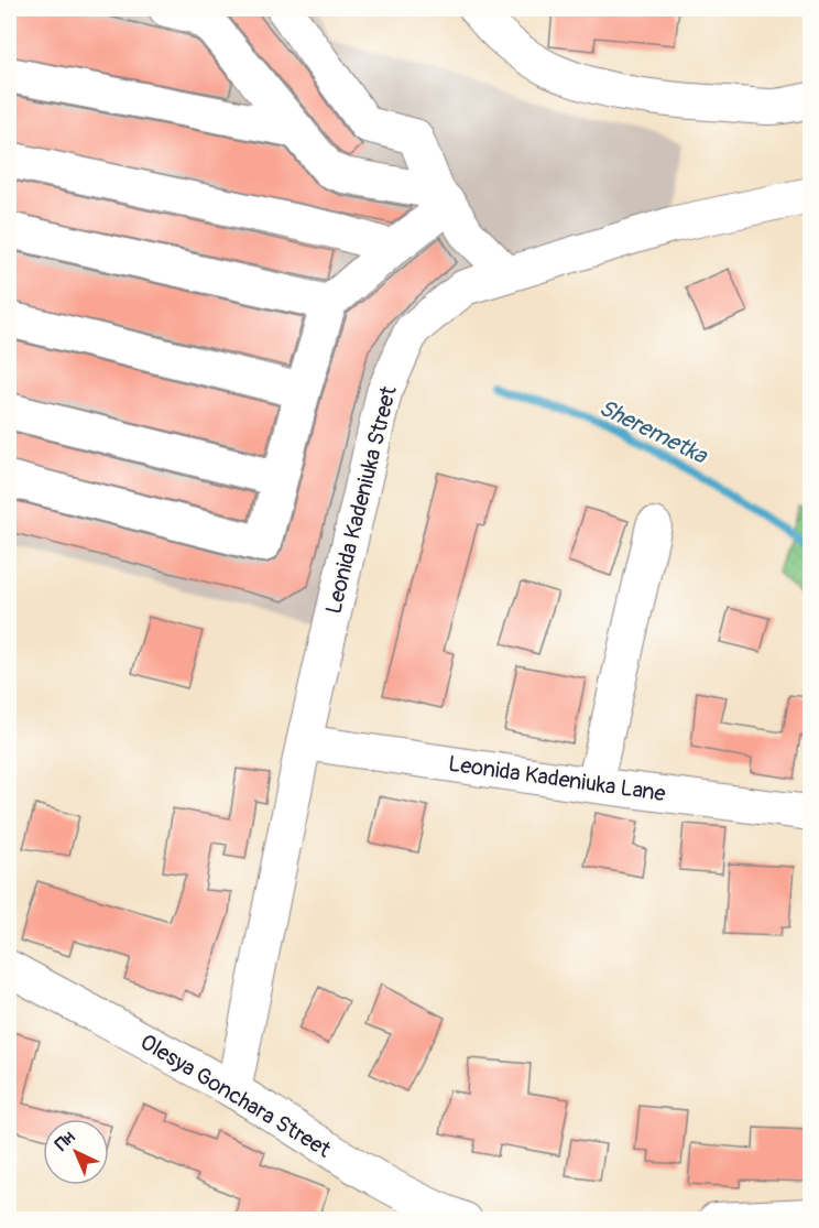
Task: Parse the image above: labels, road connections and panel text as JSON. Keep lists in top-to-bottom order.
{
  "streets": {
    "street": ["Leonida Kadeniuka Street", "Leonida Kadeniuka Lane", "Olesya Gonchara Street"]
  },
  "crossings": [
    ["Leonida Kadeniuka Street", "Leonida Kadeniuka Lane"],
    ["Leonida Kadeniuka Street", "Olesya Gonchara Street"]
  ],
  "water": ["Sheremetka"],
  "north": "top left"
}
